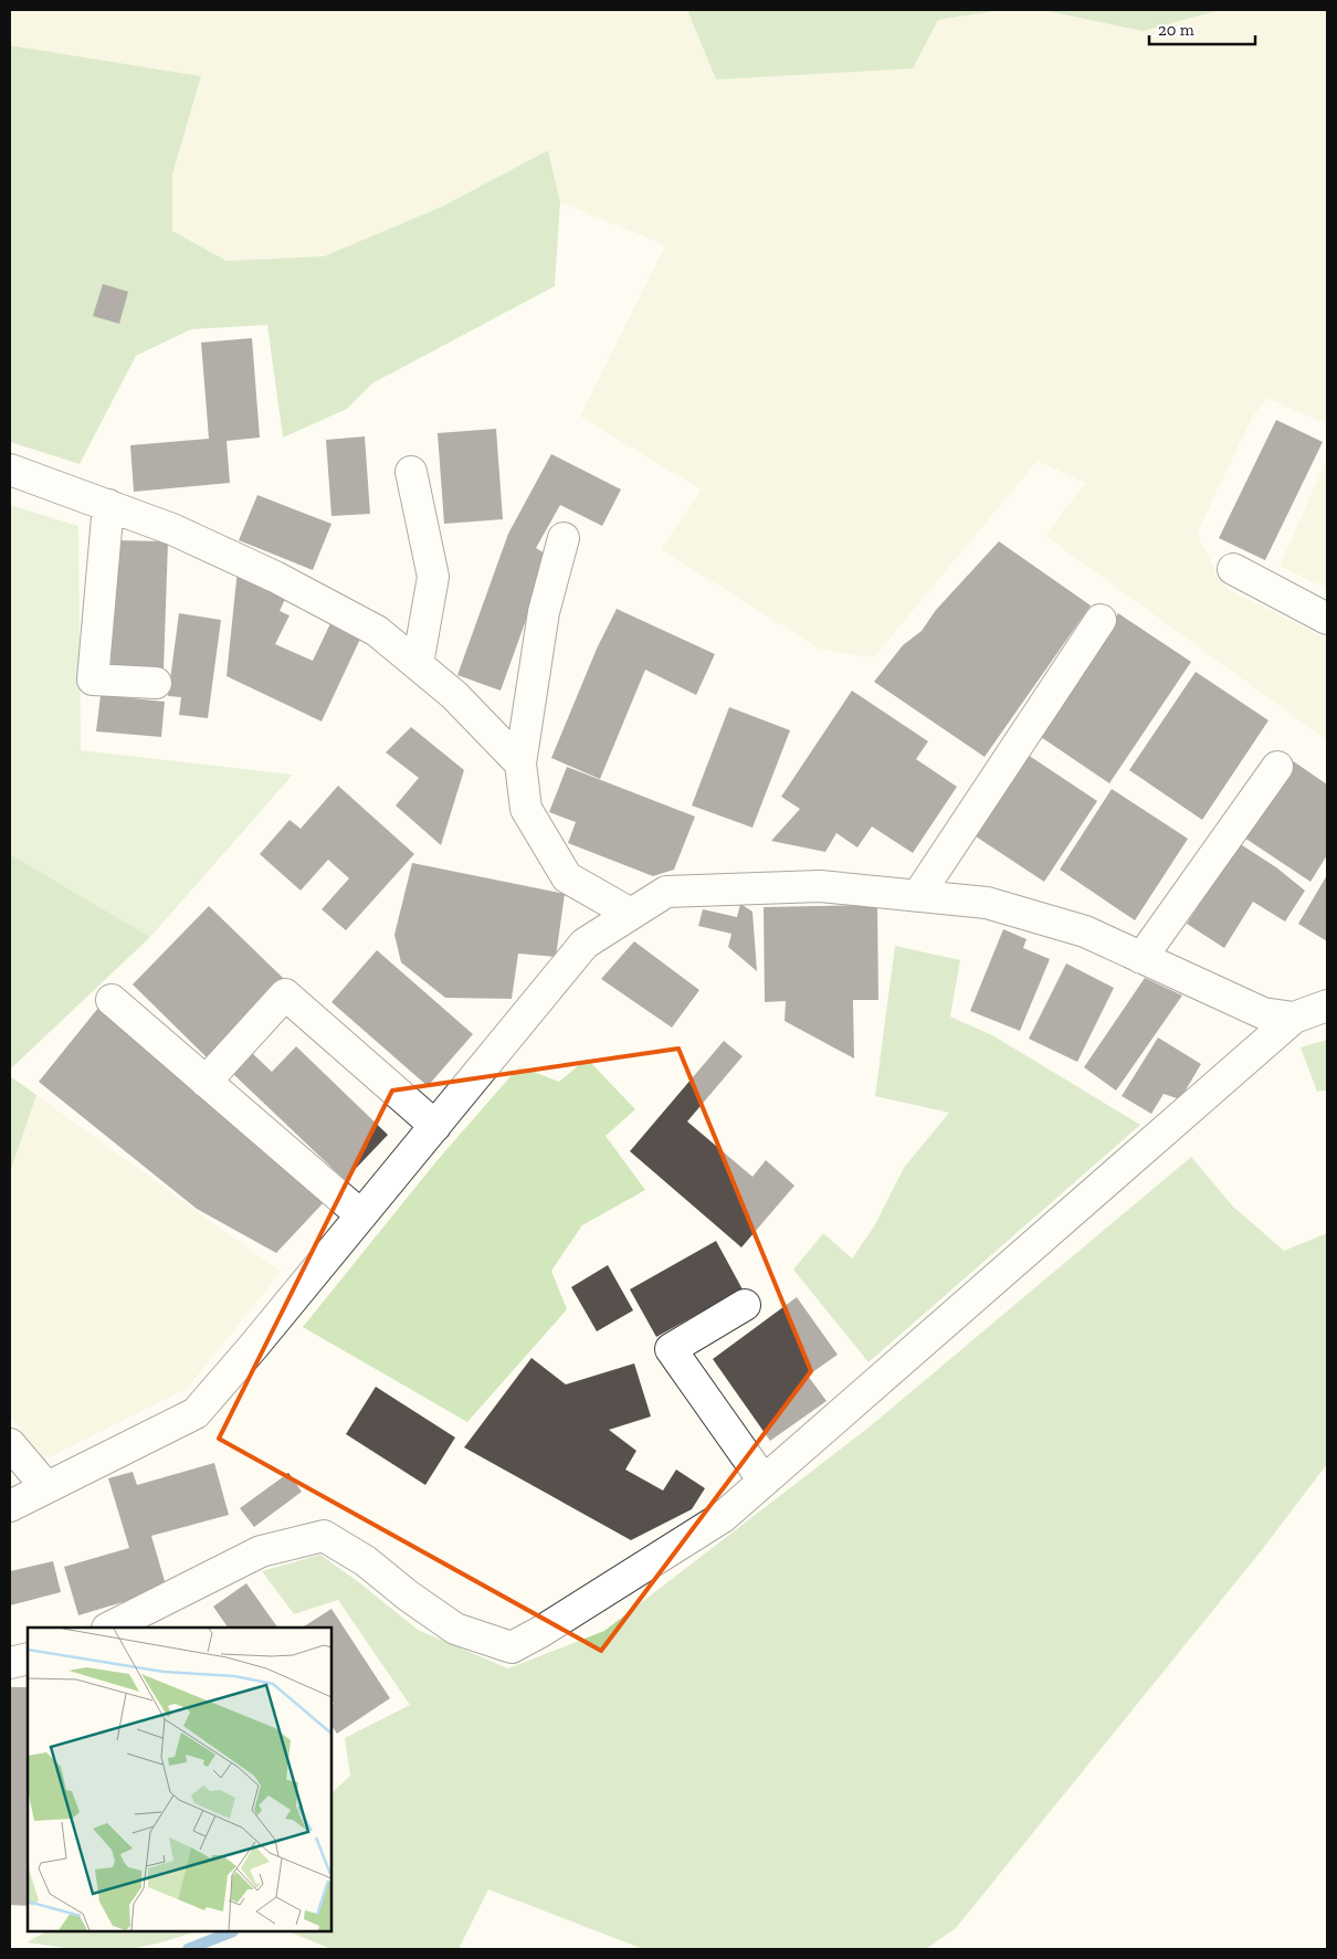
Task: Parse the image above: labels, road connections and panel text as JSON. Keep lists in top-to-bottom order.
{
  "scale_bar": "20 m"
}
